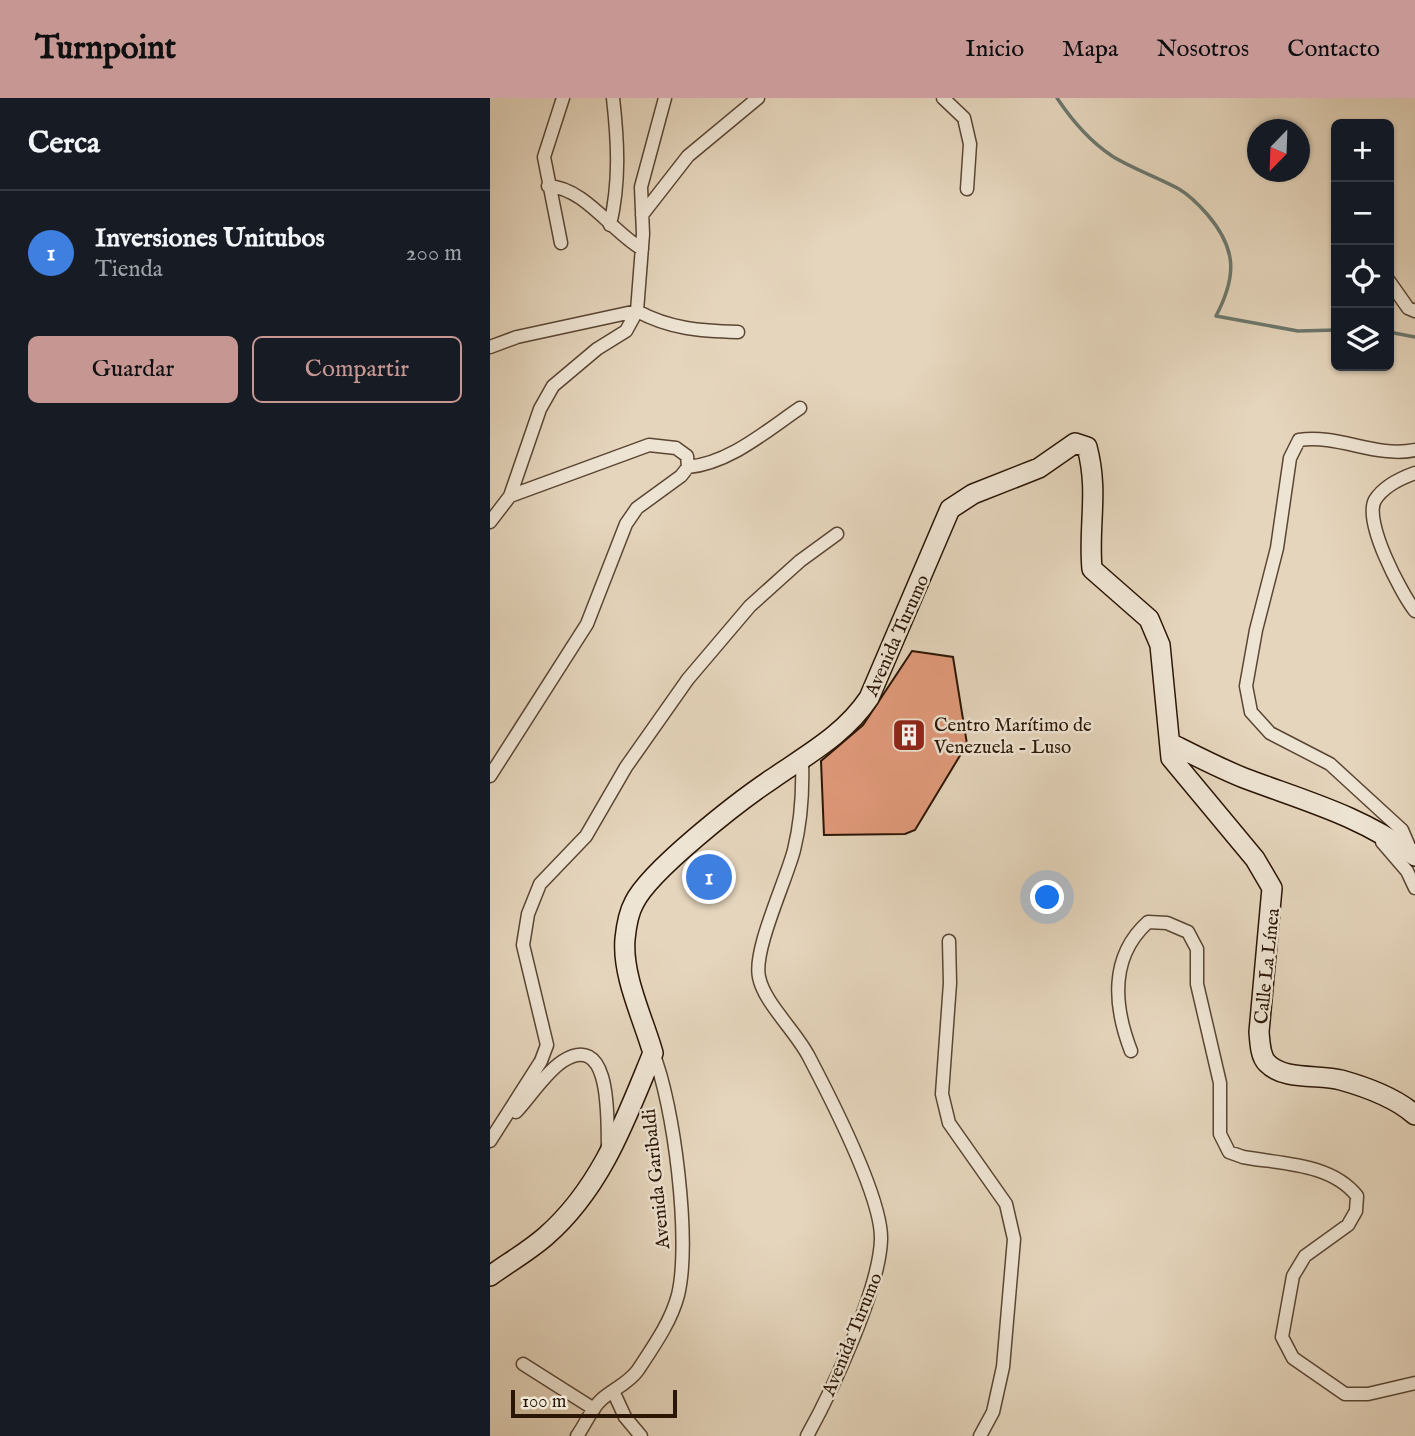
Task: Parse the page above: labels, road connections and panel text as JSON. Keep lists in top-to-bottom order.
{
  "streets": {
    "street": ["Avenida Turumo", "Calle La Línea", "Avenida Garibaldi"]
  },
  "crossings": [
    ["Avenida Turumo", "Calle La Línea"]
  ],
  "places": {
    "building": ["Centro Marítimo de Venezuela - Luso"]
  },
  "scale_bar": "100 m",
  "north": "bottom left",
  "page": {
    "header": "Turnpoint",
    "nav": [
      "Inicio",
      "Mapa",
      "Nosotros",
      "Contacto"
    ],
    "heading": "Cerca",
    "map_buttons": ["+", "−"],
    "list": [
      {
        "mark": "1",
        "name": "Inversiones Unitubos",
        "note": "Tienda",
        "value": "200 m"
      }
    ],
    "buttons": ["Guardar", "Compartir"],
    "pins": "1",
    "scale": "100 m"
  }
}
